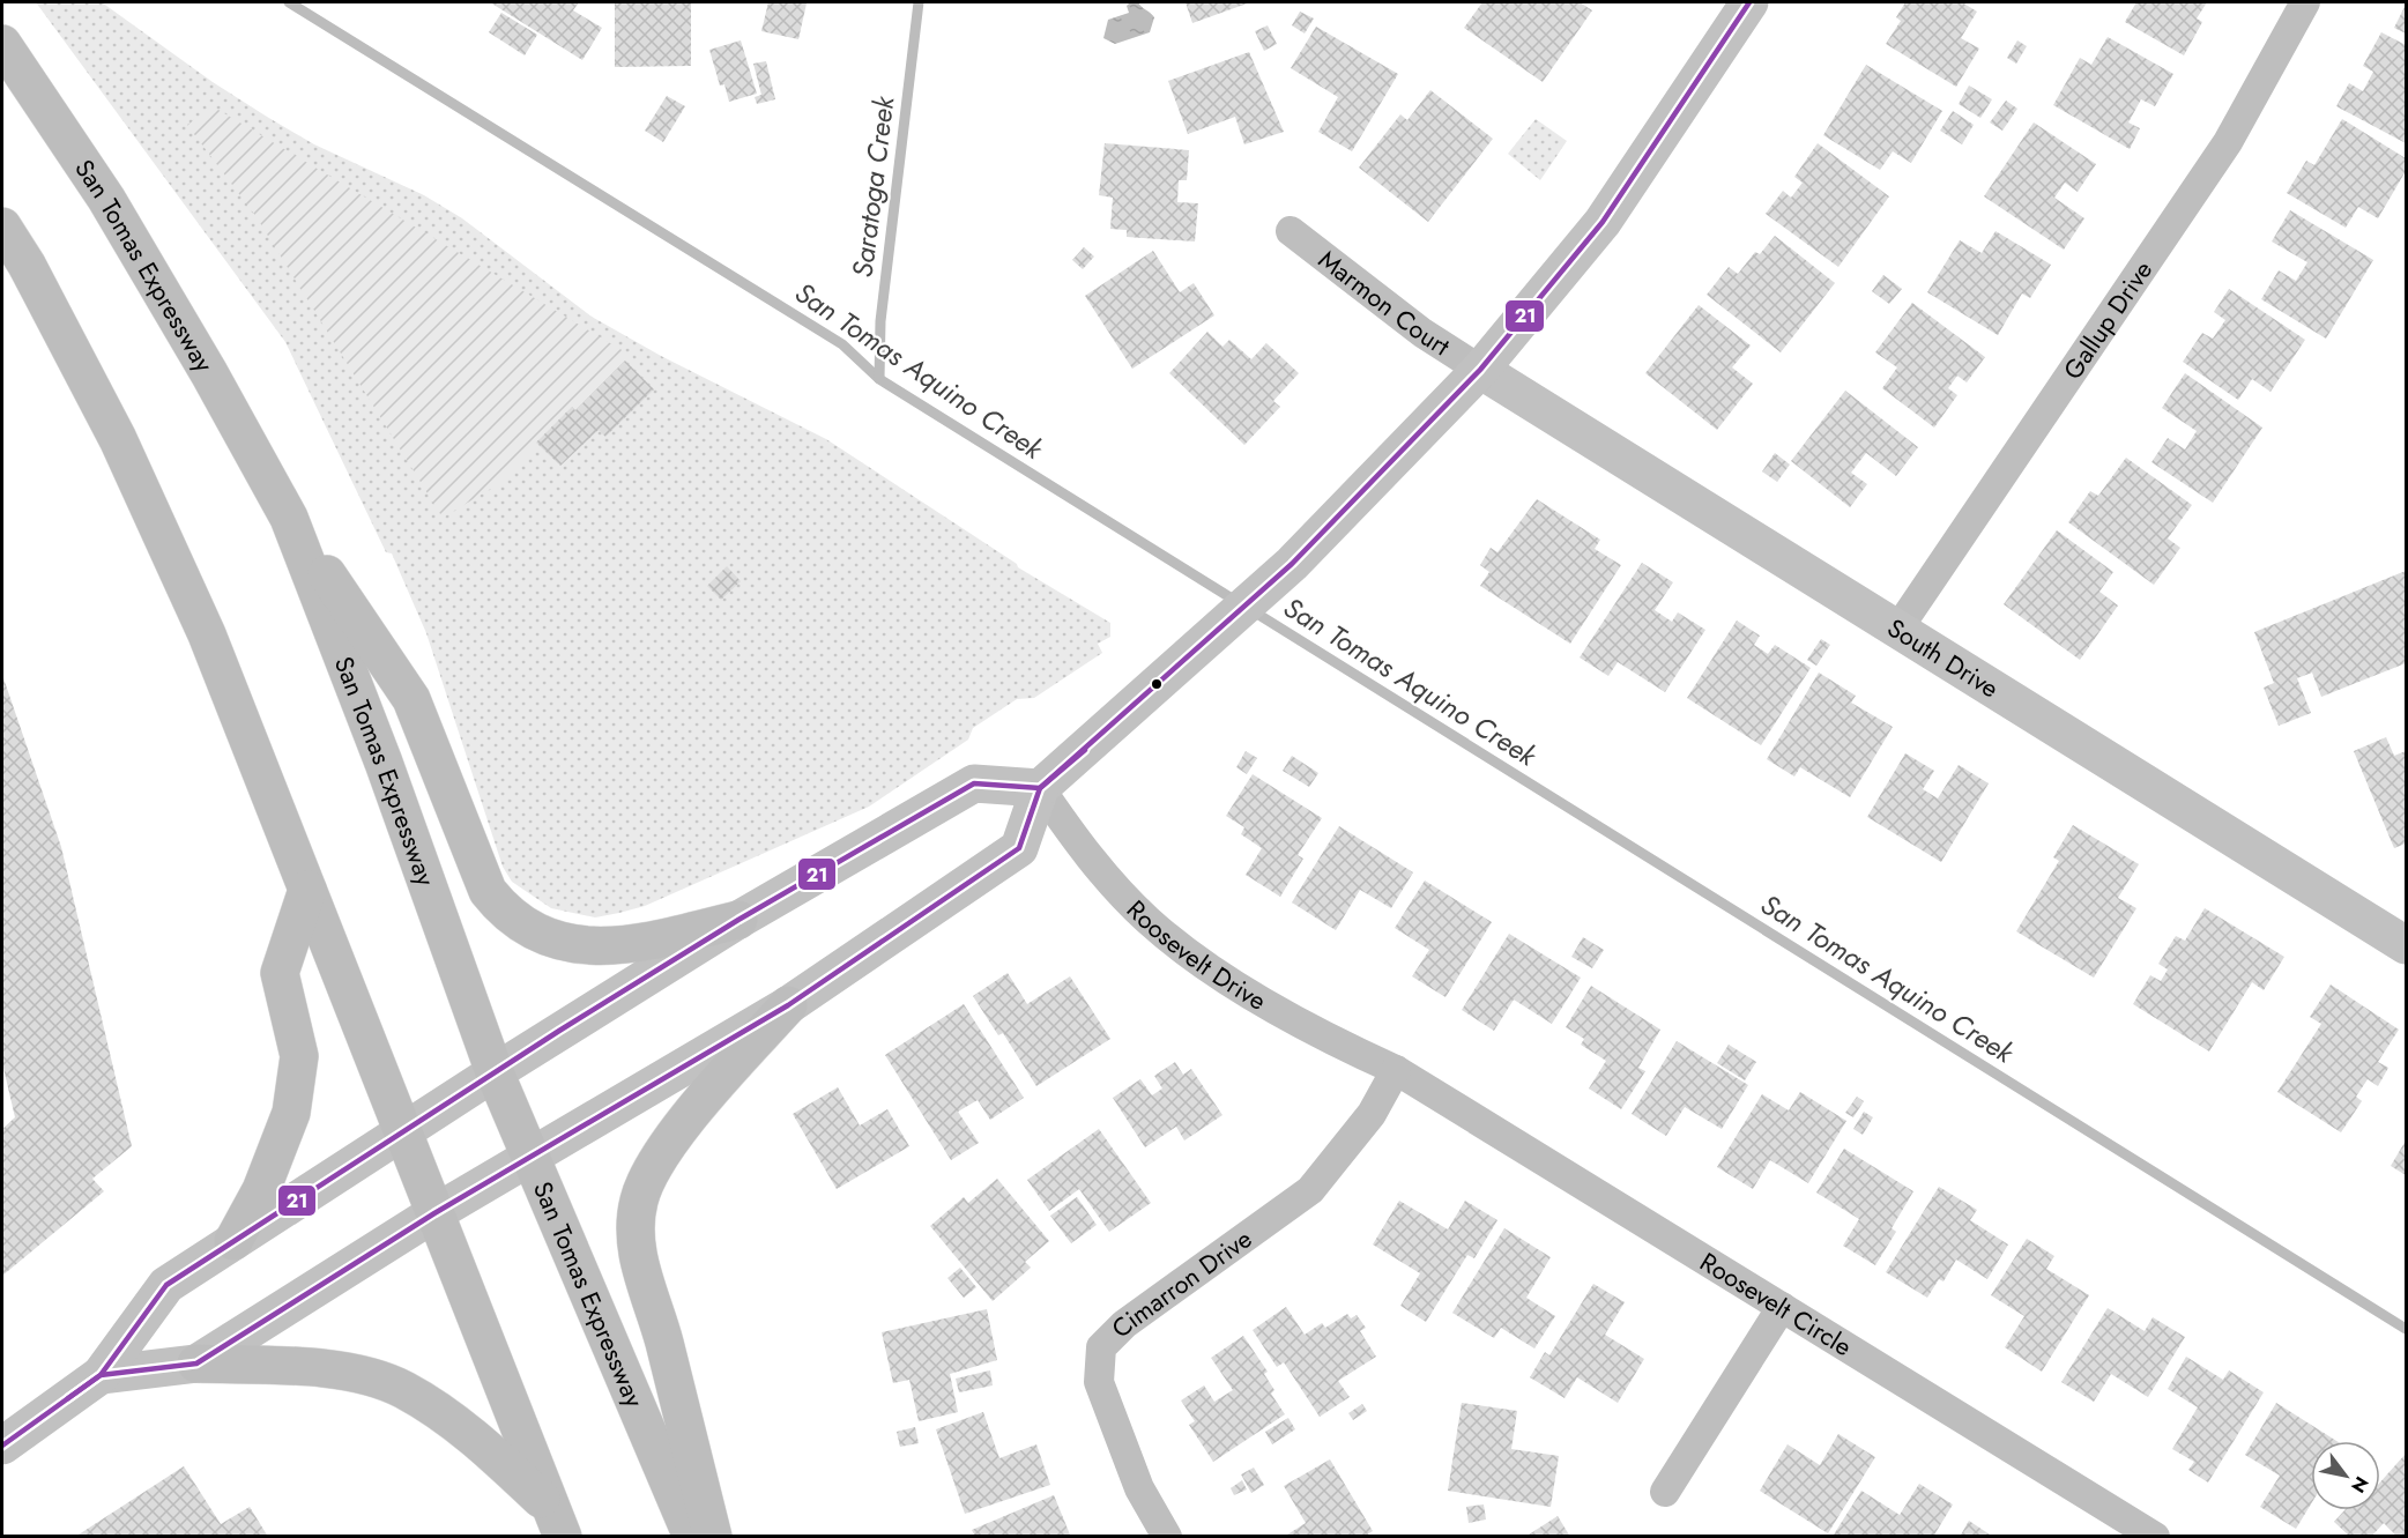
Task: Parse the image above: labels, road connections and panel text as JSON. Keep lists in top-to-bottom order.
{
  "streets": {
    "highway": ["San Tomas Expressway"],
    "main road": ["South Drive"],
    "street": [
      "Marmon Court",
      "Gallup Drive",
      "Roosevelt Drive",
      "Cimarron Drive",
      "Roosevelt Circle"
    ]
  },
  "crossings": [
    ["Marmon Court", "South Drive"],
    ["Gallup Drive", "South Drive"],
    ["Roosevelt Drive", "Cimarron Drive"],
    ["Roosevelt Drive", "Roosevelt Circle"],
    ["Cimarron Drive", "Roosevelt Circle"]
  ],
  "water": ["Saratoga Creek", "San Tomas Aquino Creek"],
  "lines": ["transit line 21"],
  "north": "bottom right"
}
